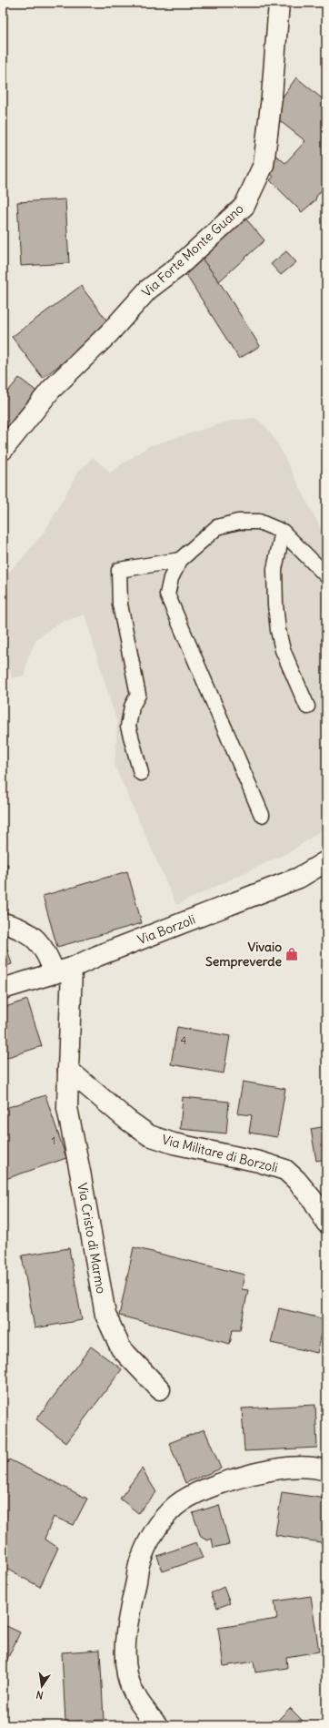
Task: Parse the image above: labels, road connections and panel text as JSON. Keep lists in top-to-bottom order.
{
  "streets": {
    "street": [
      "Via Forte Monte Guano",
      "Via Borzoli",
      "Via Militare di Borzoli",
      "Via Cristo di Marmo"
    ]
  },
  "crossings": [
    ["Via Borzoli", "Via Cristo di Marmo"],
    ["Via Militare di Borzoli", "Via Cristo di Marmo"]
  ],
  "places": {
    "shop": ["Vivaio Sempreverde"]
  },
  "house_numbers": ["4", "1"],
  "north": "bottom"
}
